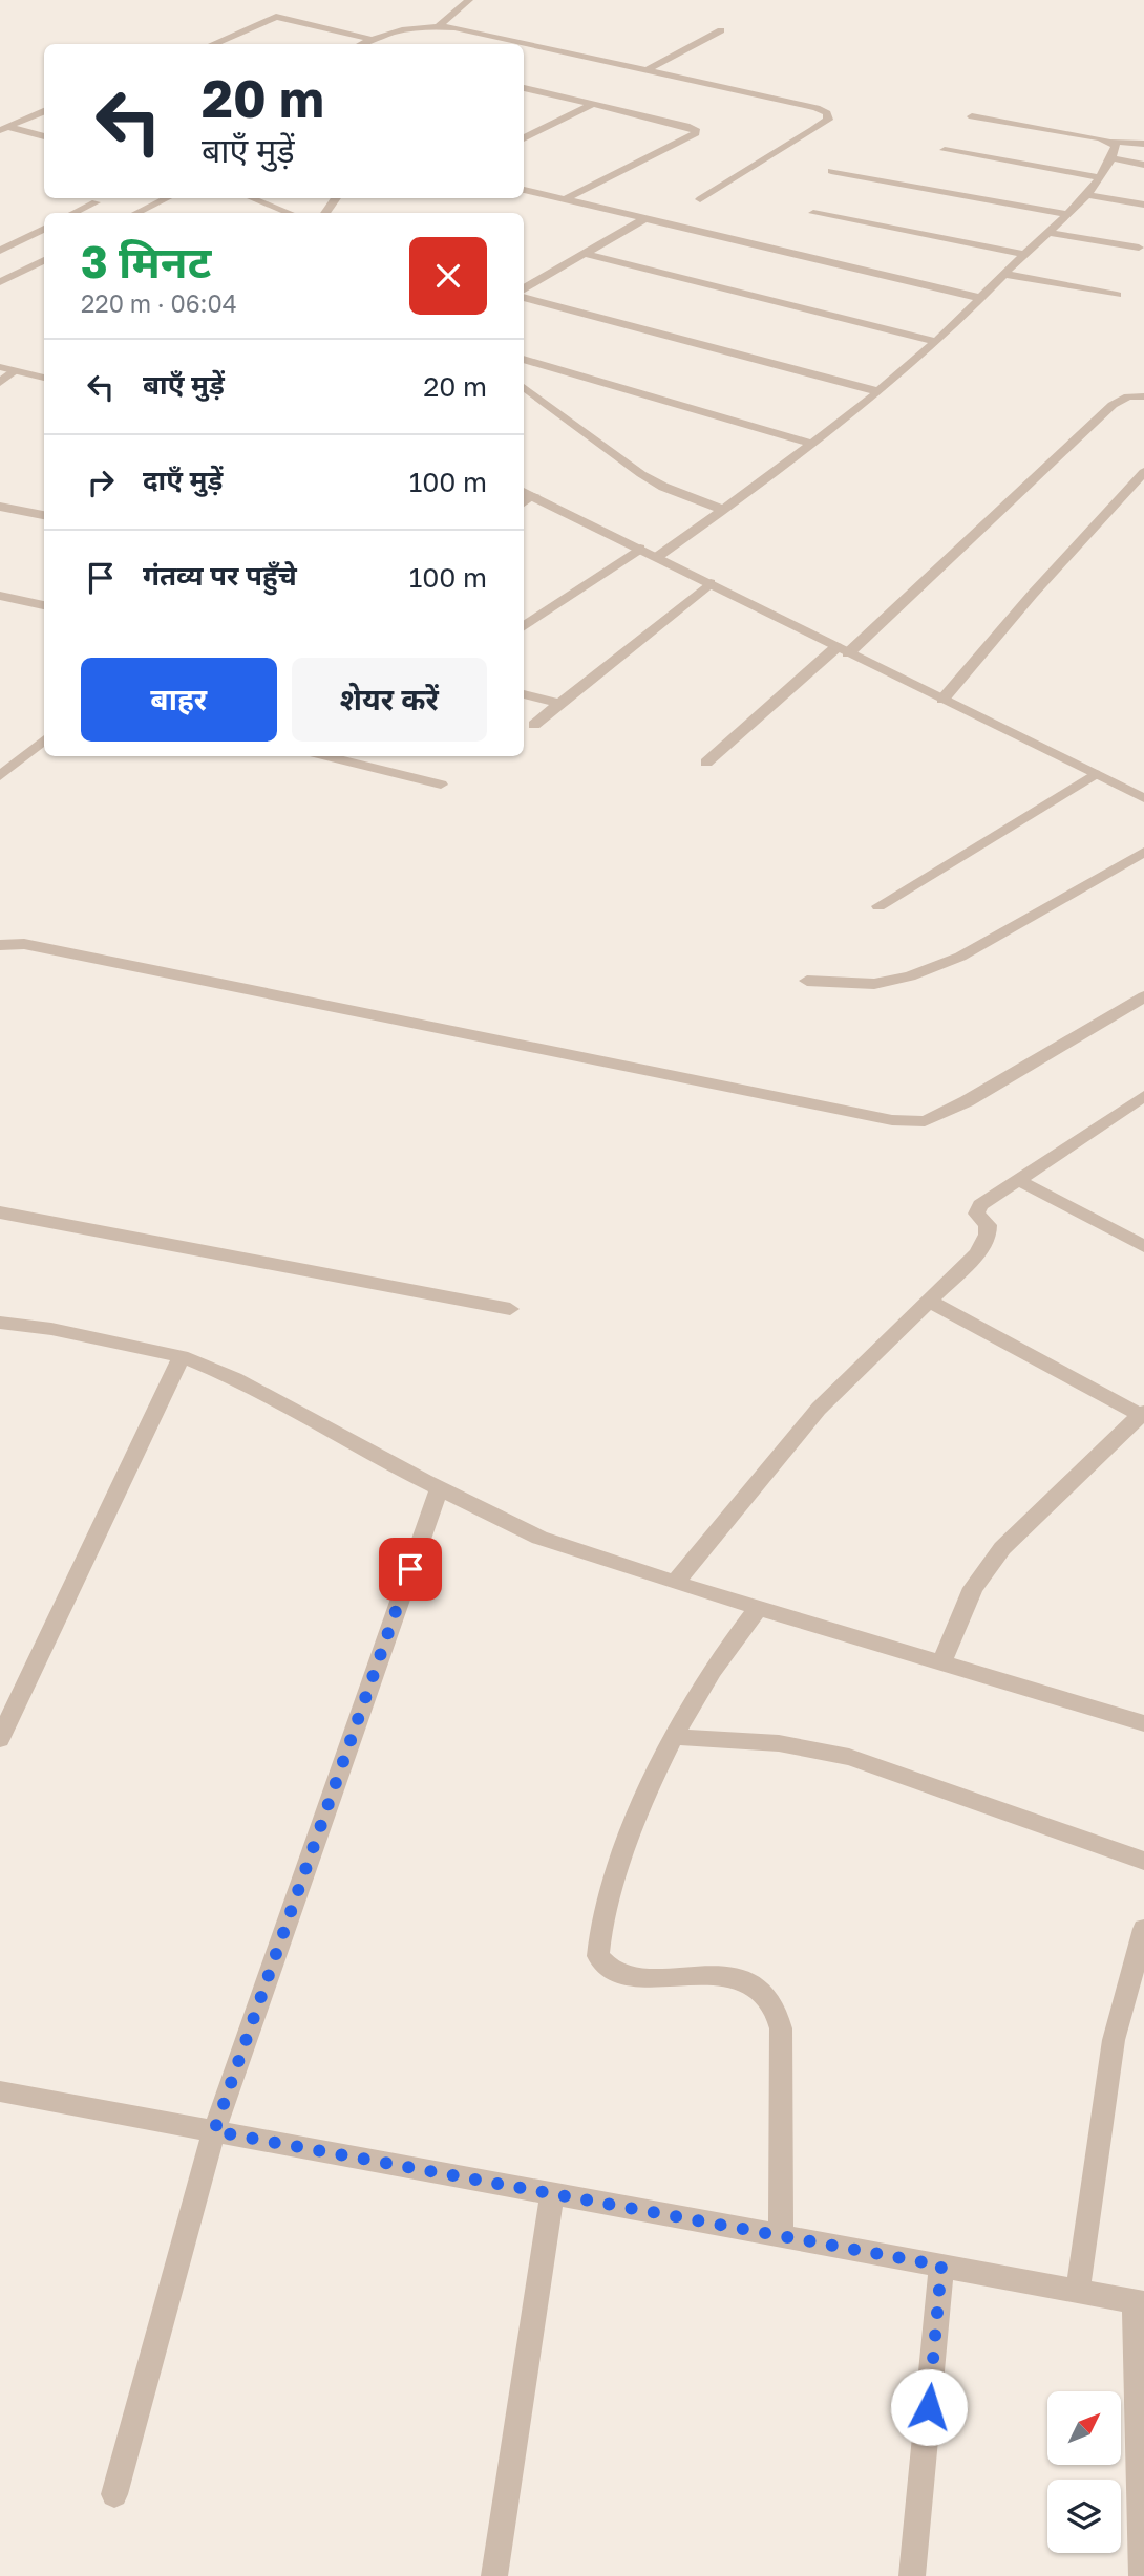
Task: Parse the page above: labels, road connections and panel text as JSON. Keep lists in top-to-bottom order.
{
  "north": "top right",
  "page": {
    "turn": ["20 m", "बाएँ मुड़ें"],
    "heading": ["3 मिनट", "220 m · 06:04"],
    "list": [
      {
        "name": "बाएँ मुड़ें",
        "value": "20 m"
      },
      {
        "name": "दाएँ मुड़ें",
        "value": "100 m"
      },
      {
        "name": "गंतव्य पर पहुँचे",
        "value": "100 m"
      }
    ],
    "buttons": ["बाहर", "शेयर करें"]
  }
}
